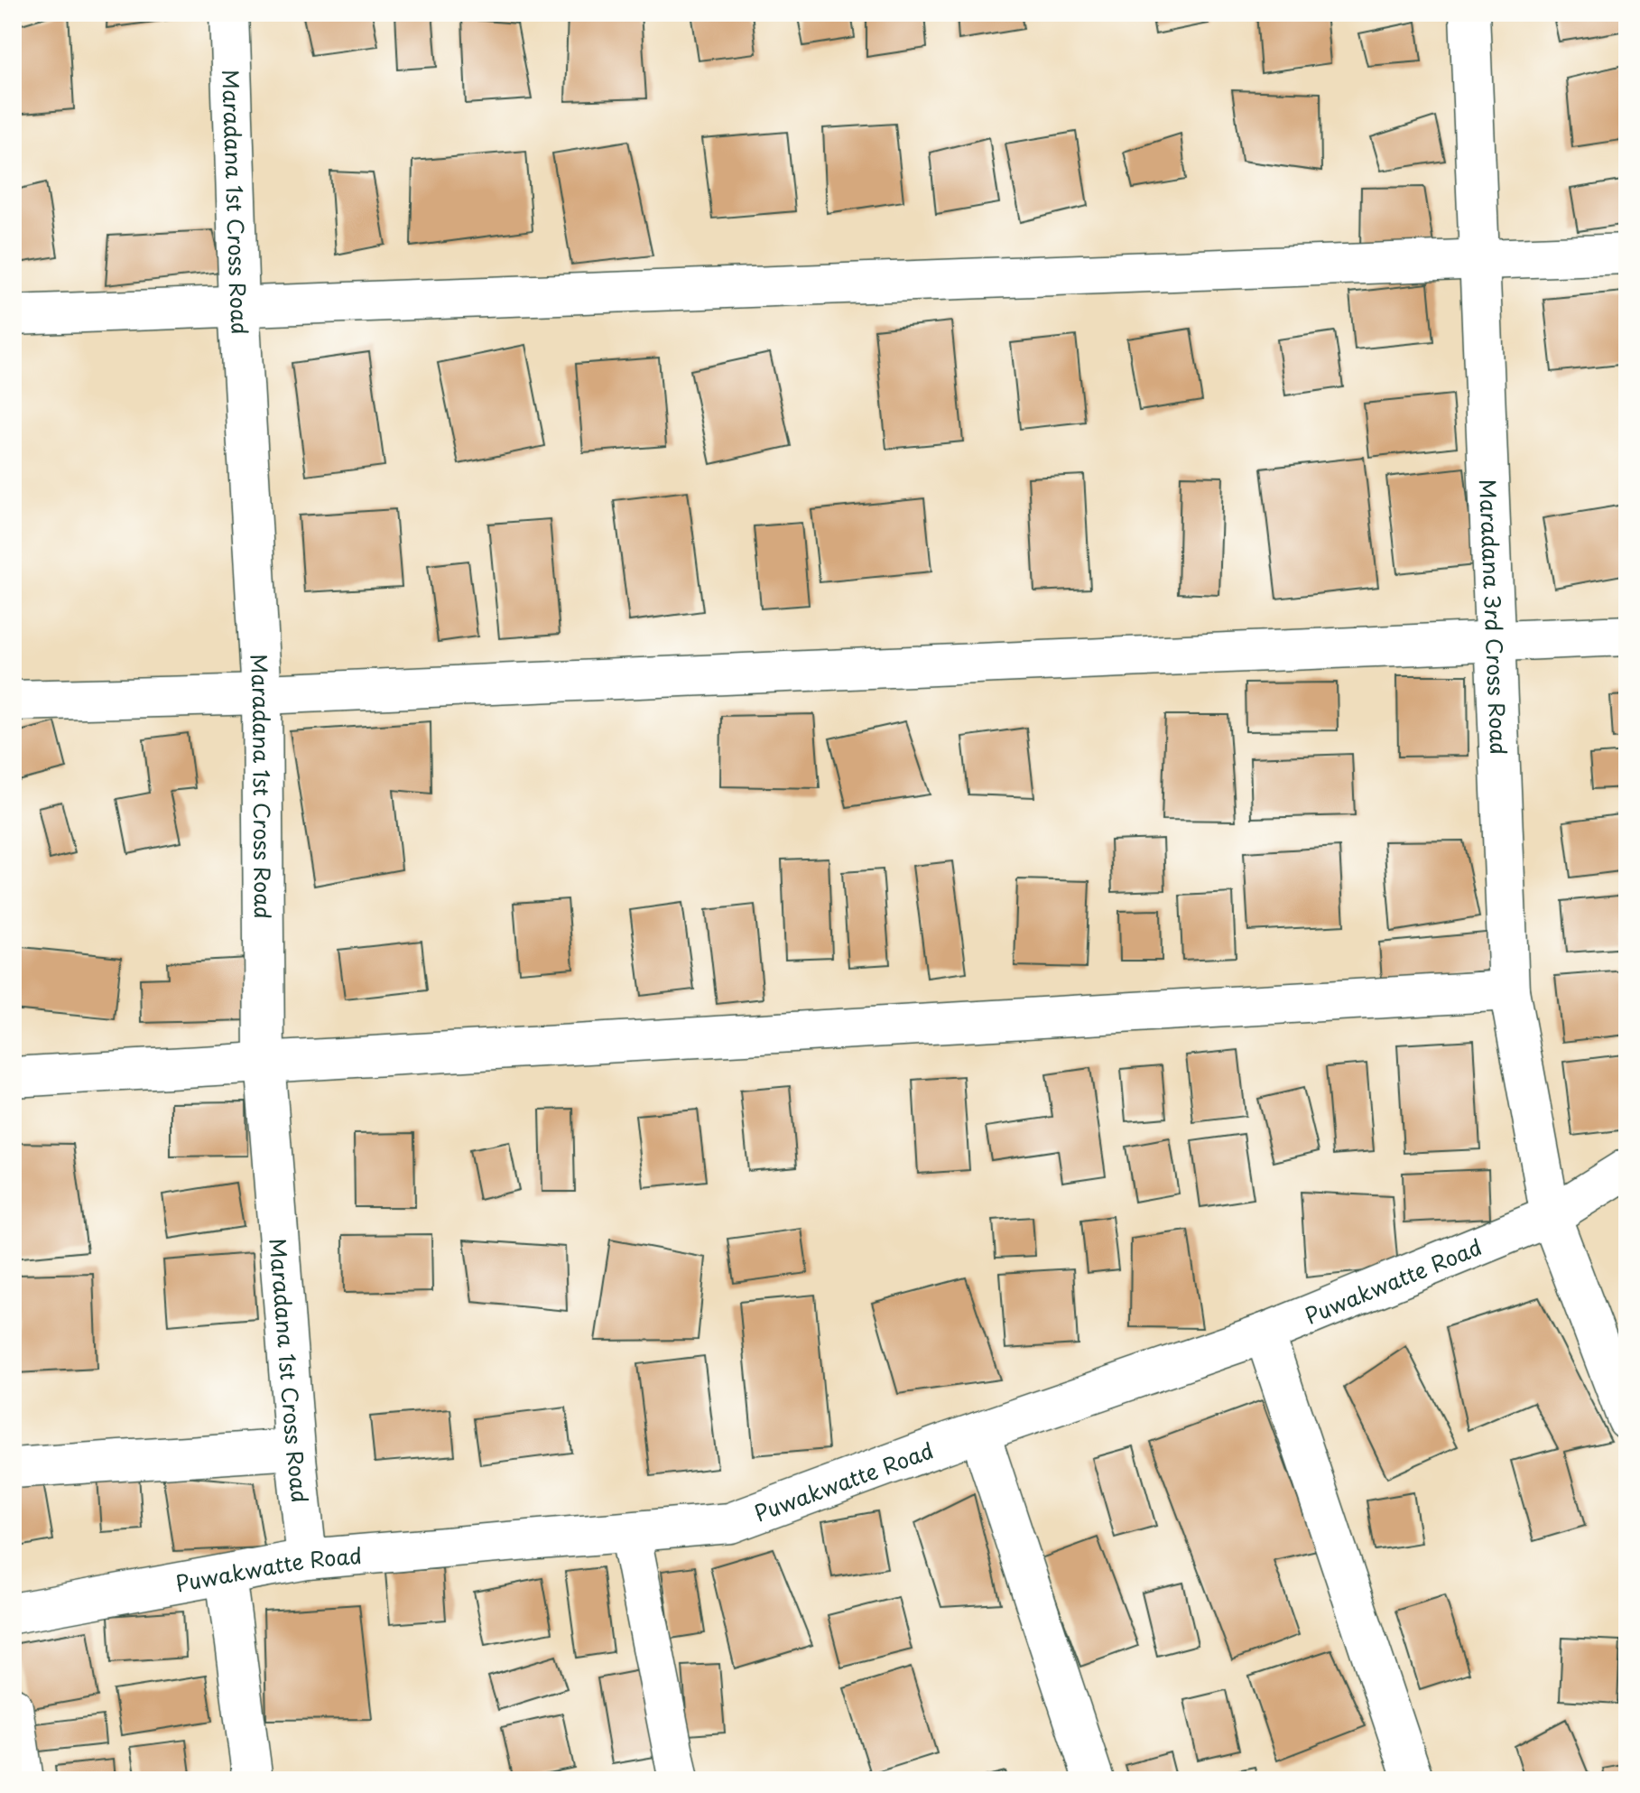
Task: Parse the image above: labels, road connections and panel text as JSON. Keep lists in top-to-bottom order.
{
  "streets": {
    "street": ["Maradana 1st Cross Road", "Maradana 3rd Cross Road", "Puwakwatte Road"]
  },
  "crossings": [
    ["Maradana 1st Cross Road", "Puwakwatte Road"],
    ["Maradana 3rd Cross Road", "Puwakwatte Road"]
  ]
}
